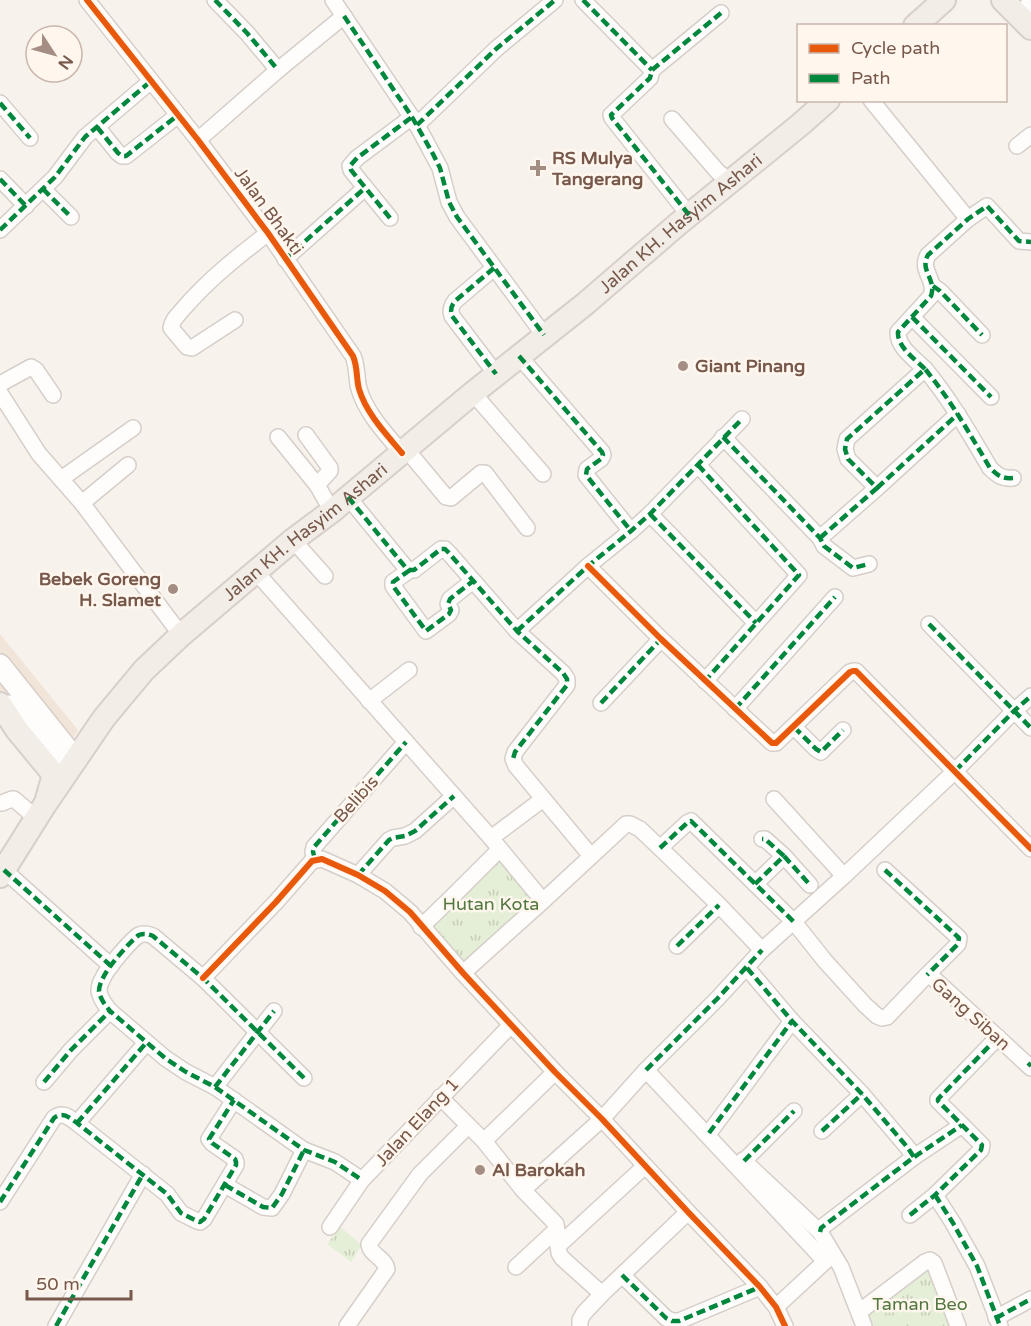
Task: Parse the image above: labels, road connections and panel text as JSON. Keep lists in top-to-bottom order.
{
  "streets": {
    "main road": ["Jalan KH. Hasyim Ashari"],
    "street": [
      "Jalan Bhakti",
      "Belibis",
      "Gang Siban",
      "Jalan Elang 1"
    ]
  },
  "crossings": [
    ["Jalan Bhakti", "Jalan KH. Hasyim Ashari"]
  ],
  "parks": ["Hutan Kota", "Taman Beo"],
  "places": {
    "health": ["RS Mulya Tangerang"],
    "other": ["Giant Pinang", "Bebek Goreng H. Slamet", "Al Barokah"]
  },
  "legend": ["Cycle path", "Path"],
  "scale_bar": "50 m",
  "north": "bottom right"
}
